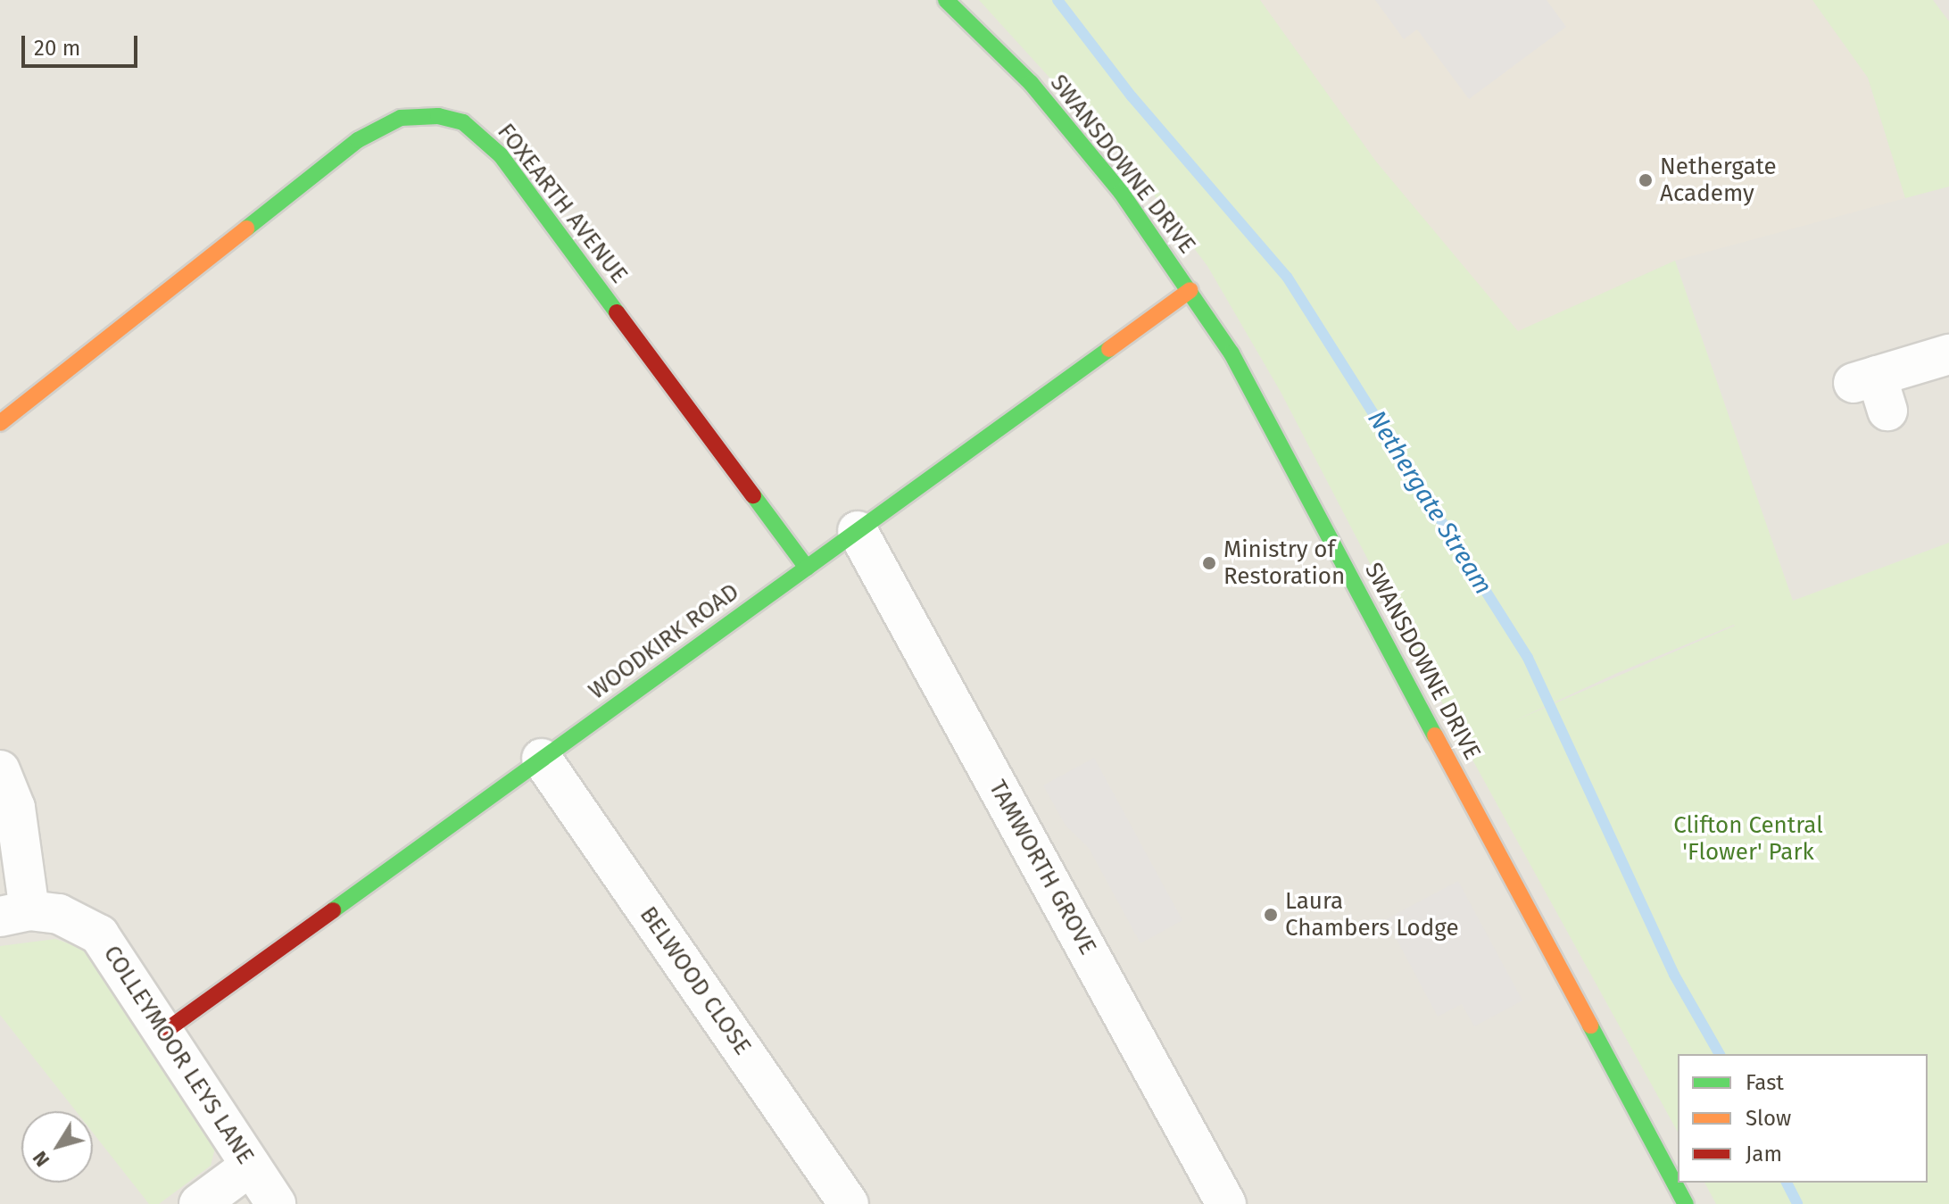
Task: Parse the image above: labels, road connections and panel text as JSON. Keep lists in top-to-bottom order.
{
  "streets": {
    "street": [
      "SWANSDOWNE DRIVE",
      "FOXEARTH AVENUE",
      "WOODKIRK ROAD",
      "TAMWORTH GROVE",
      "BELWOOD CLOSE",
      "COLLEYMOOR LEYS LANE"
    ]
  },
  "crossings": [
    ["SWANSDOWNE DRIVE", "WOODKIRK ROAD"],
    ["FOXEARTH AVENUE", "WOODKIRK ROAD"],
    ["WOODKIRK ROAD", "TAMWORTH GROVE"],
    ["WOODKIRK ROAD", "BELWOOD CLOSE"],
    ["WOODKIRK ROAD", "COLLEYMOOR LEYS LANE"]
  ],
  "water": ["Nethergate Stream"],
  "parks": ["Clifton Central 'Flower' Park"],
  "places": ["Nethergate Academy", "Ministry of Restoration", "Laura Chambers Lodge"],
  "legend": ["Fast", "Slow", "Jam"],
  "scale_bar": "20 m",
  "north": "bottom left"
}
